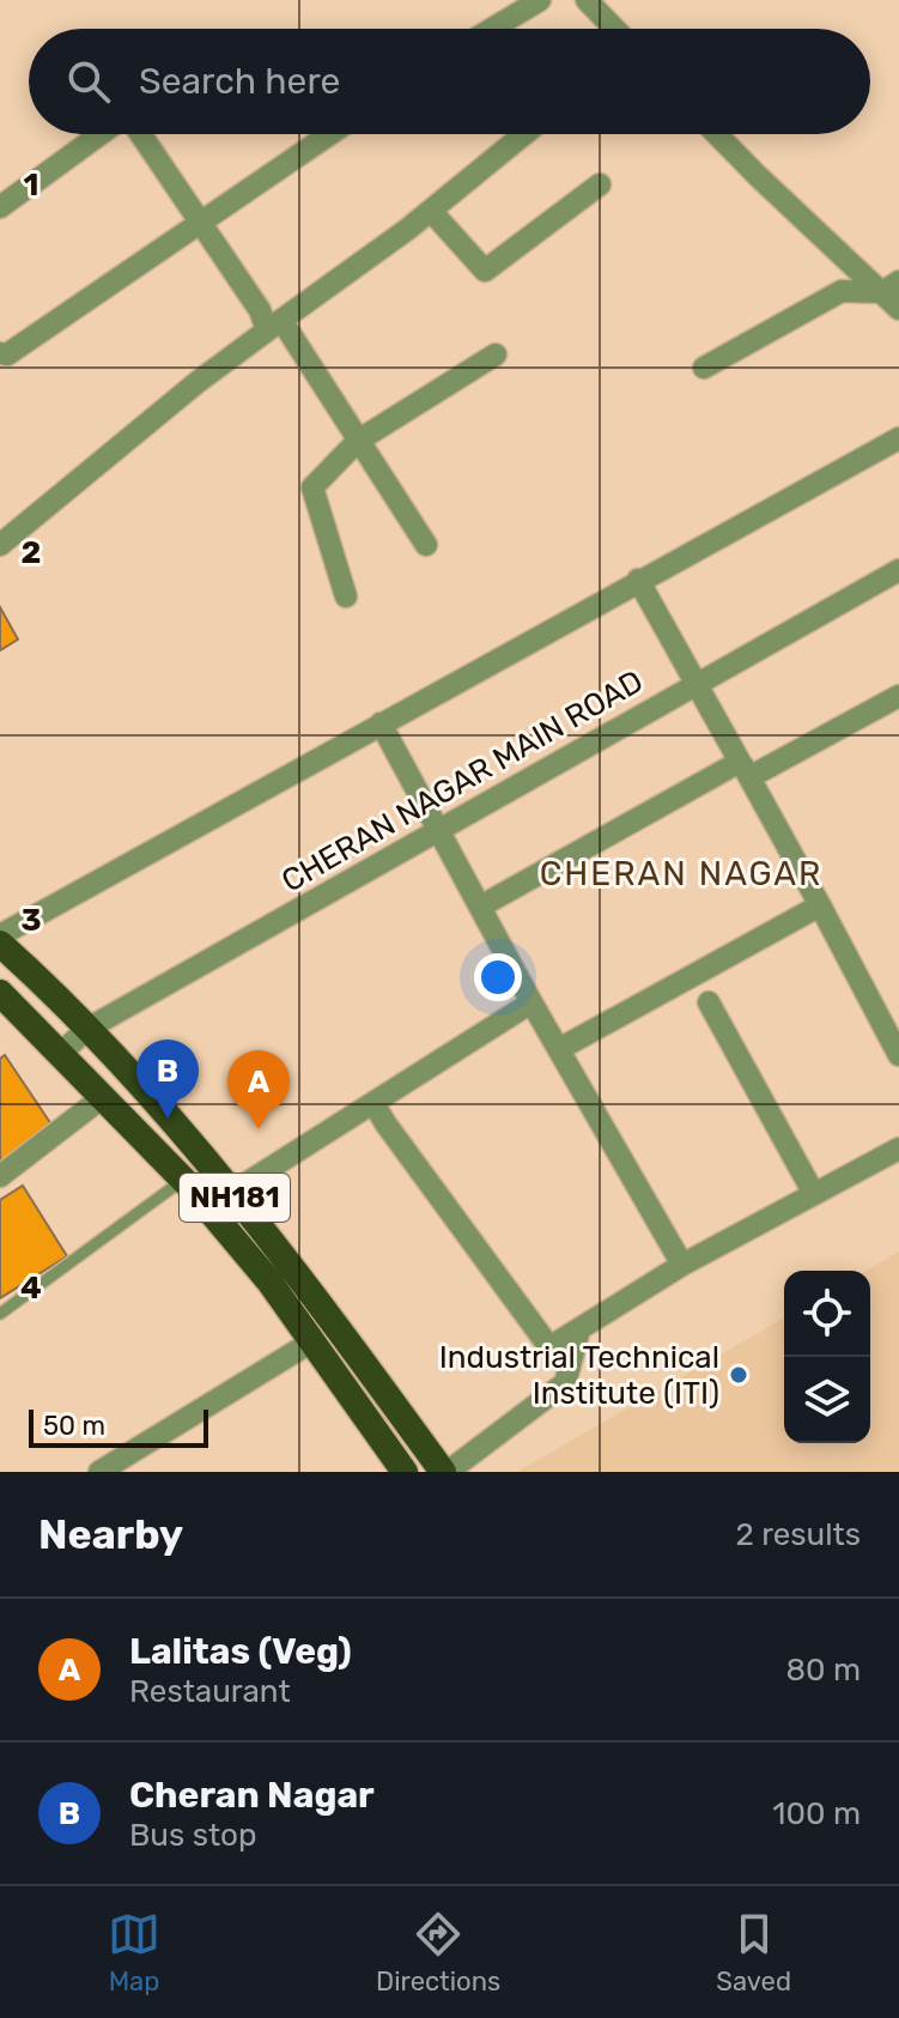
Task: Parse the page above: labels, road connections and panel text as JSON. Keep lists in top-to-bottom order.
{
  "streets": {
    "highway": ["NH181"],
    "street": ["CHERAN NAGAR MAIN ROAD"]
  },
  "crossings": [
    ["CHERAN NAGAR MAIN ROAD", "NH181"]
  ],
  "districts": ["CHERAN NAGAR"],
  "places": ["Industrial Technical Institute (ITI)"],
  "scale_bar": "50 m",
  "page": {
    "search": "Search here",
    "pins": ["B", "A"],
    "scale": "50 m",
    "heading": ["Nearby", "2 results"],
    "list": [
      {
        "mark": "A",
        "name": "Lalitas (Veg)",
        "note": "Restaurant",
        "value": "80 m"
      },
      {
        "mark": "B",
        "name": "Cheran Nagar",
        "note": "Bus stop",
        "value": "100 m"
      }
    ],
    "nav": ["Map", "Directions", "Saved"]
  },
  "grid": {
    "rows": [
      "1",
      "2",
      "3",
      "4"
    ]
  }
}
